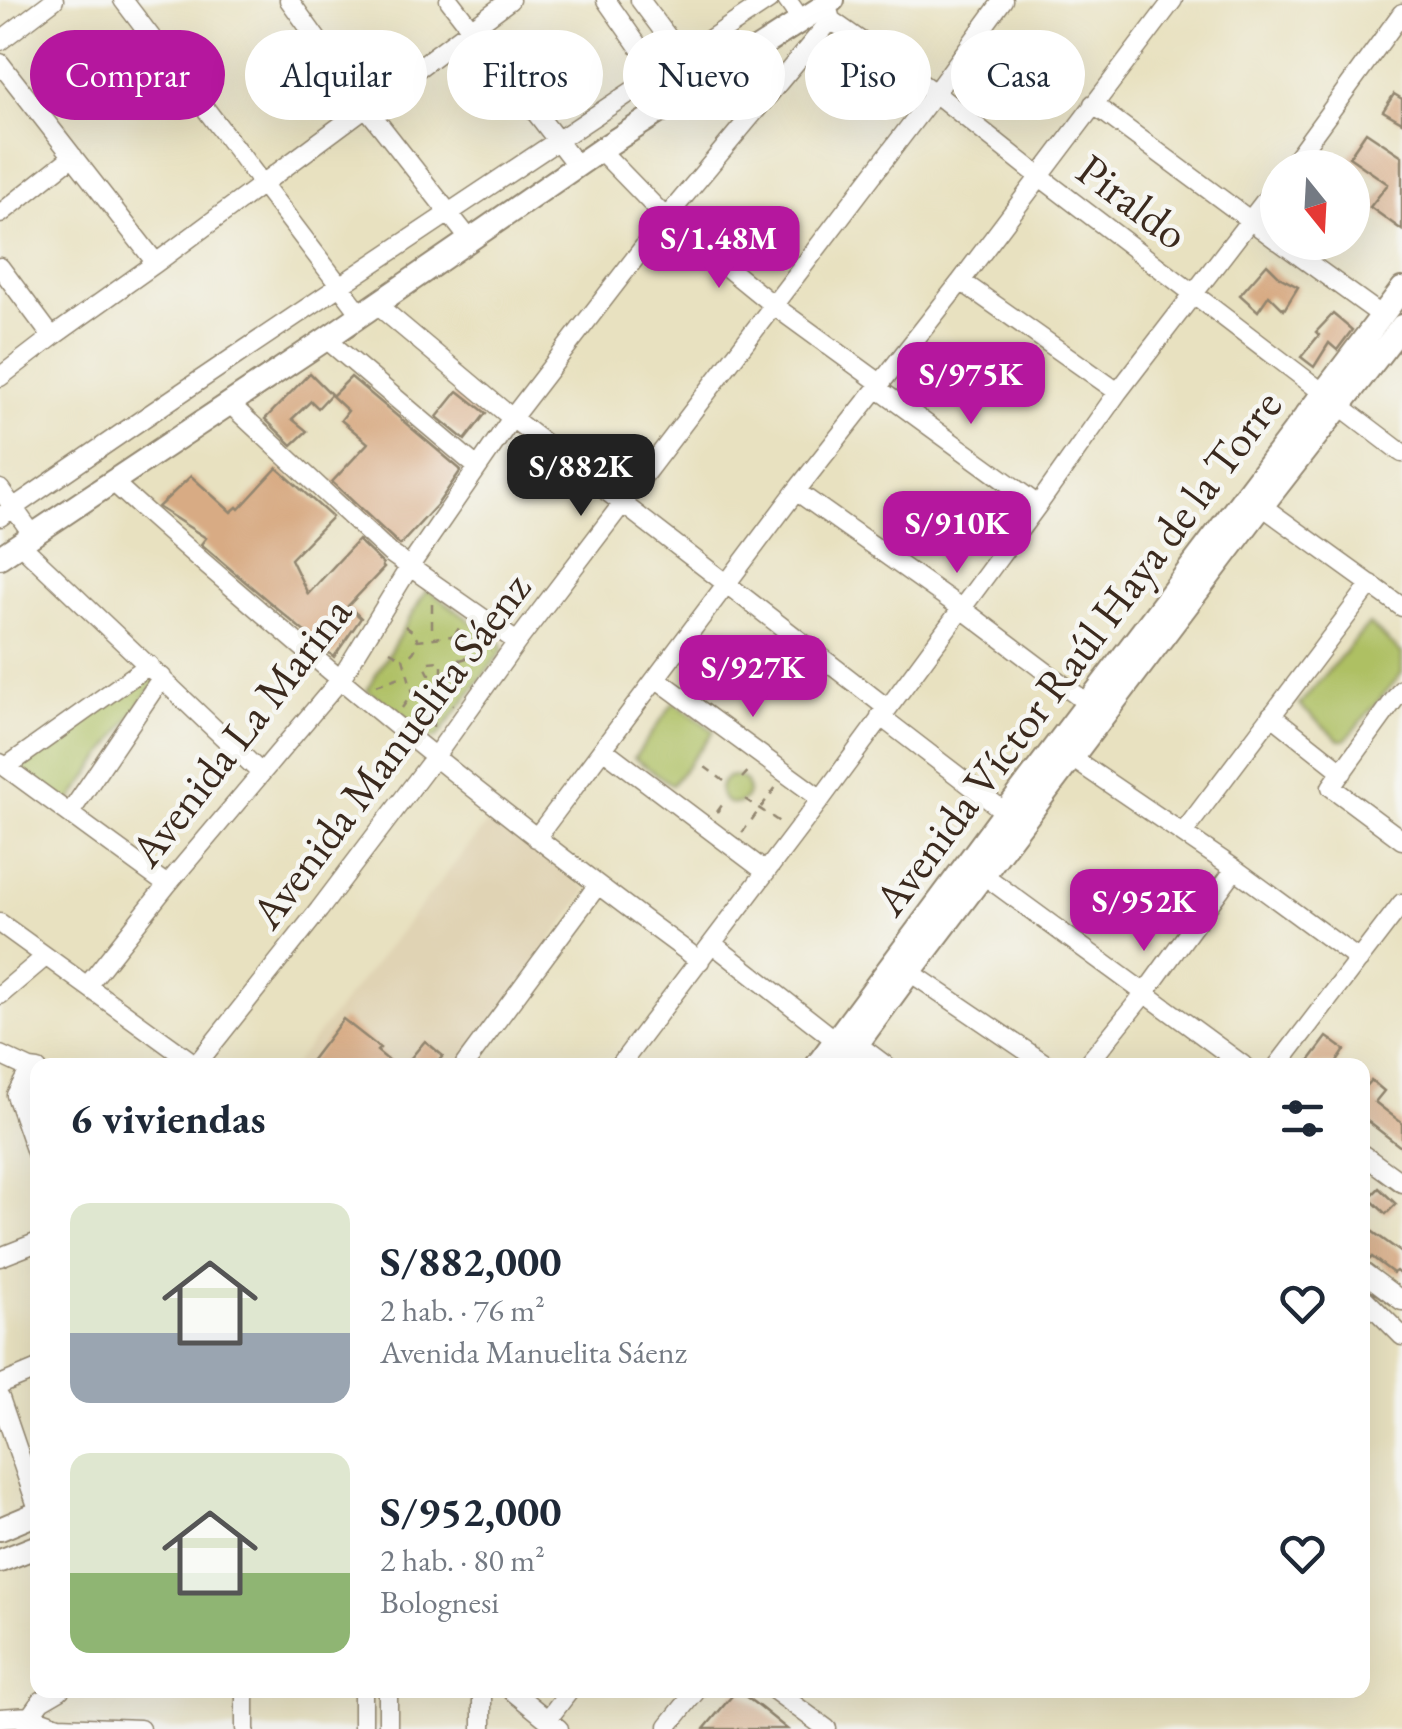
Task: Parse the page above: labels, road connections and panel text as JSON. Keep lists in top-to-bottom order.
{
  "streets": {
    "main road": ["Avenida Víctor Raúl Haya de la Torre"],
    "street": ["Piraldo", "Avenida La Marina", "Avenida Manuelita Sáenz"]
  },
  "crossings": [
    ["Piraldo", "Avenida Víctor Raúl Haya de la Torre"],
    ["Piraldo", "Avenida La Marina"],
    ["Piraldo", "Avenida Manuelita Sáenz"]
  ],
  "north": "bottom",
  "page": {
    "chip": [
      "Comprar",
      "Alquilar",
      "Filtros",
      "Nuevo",
      "Piso",
      "Casa"
    ],
    "price": [
      "S/1.48M",
      "S/975K",
      "S/882K",
      "S/910K",
      "S/927K",
      "S/952K"
    ],
    "heading": "6 viviendas",
    "list": [
      {
        "name": "S/882,000",
        "note": "2 hab. · 76 m² · Avenida Manuelita Sáenz"
      },
      {
        "name": "S/952,000",
        "note": "2 hab. · 80 m² · Bolognesi"
      }
    ]
  }
}
